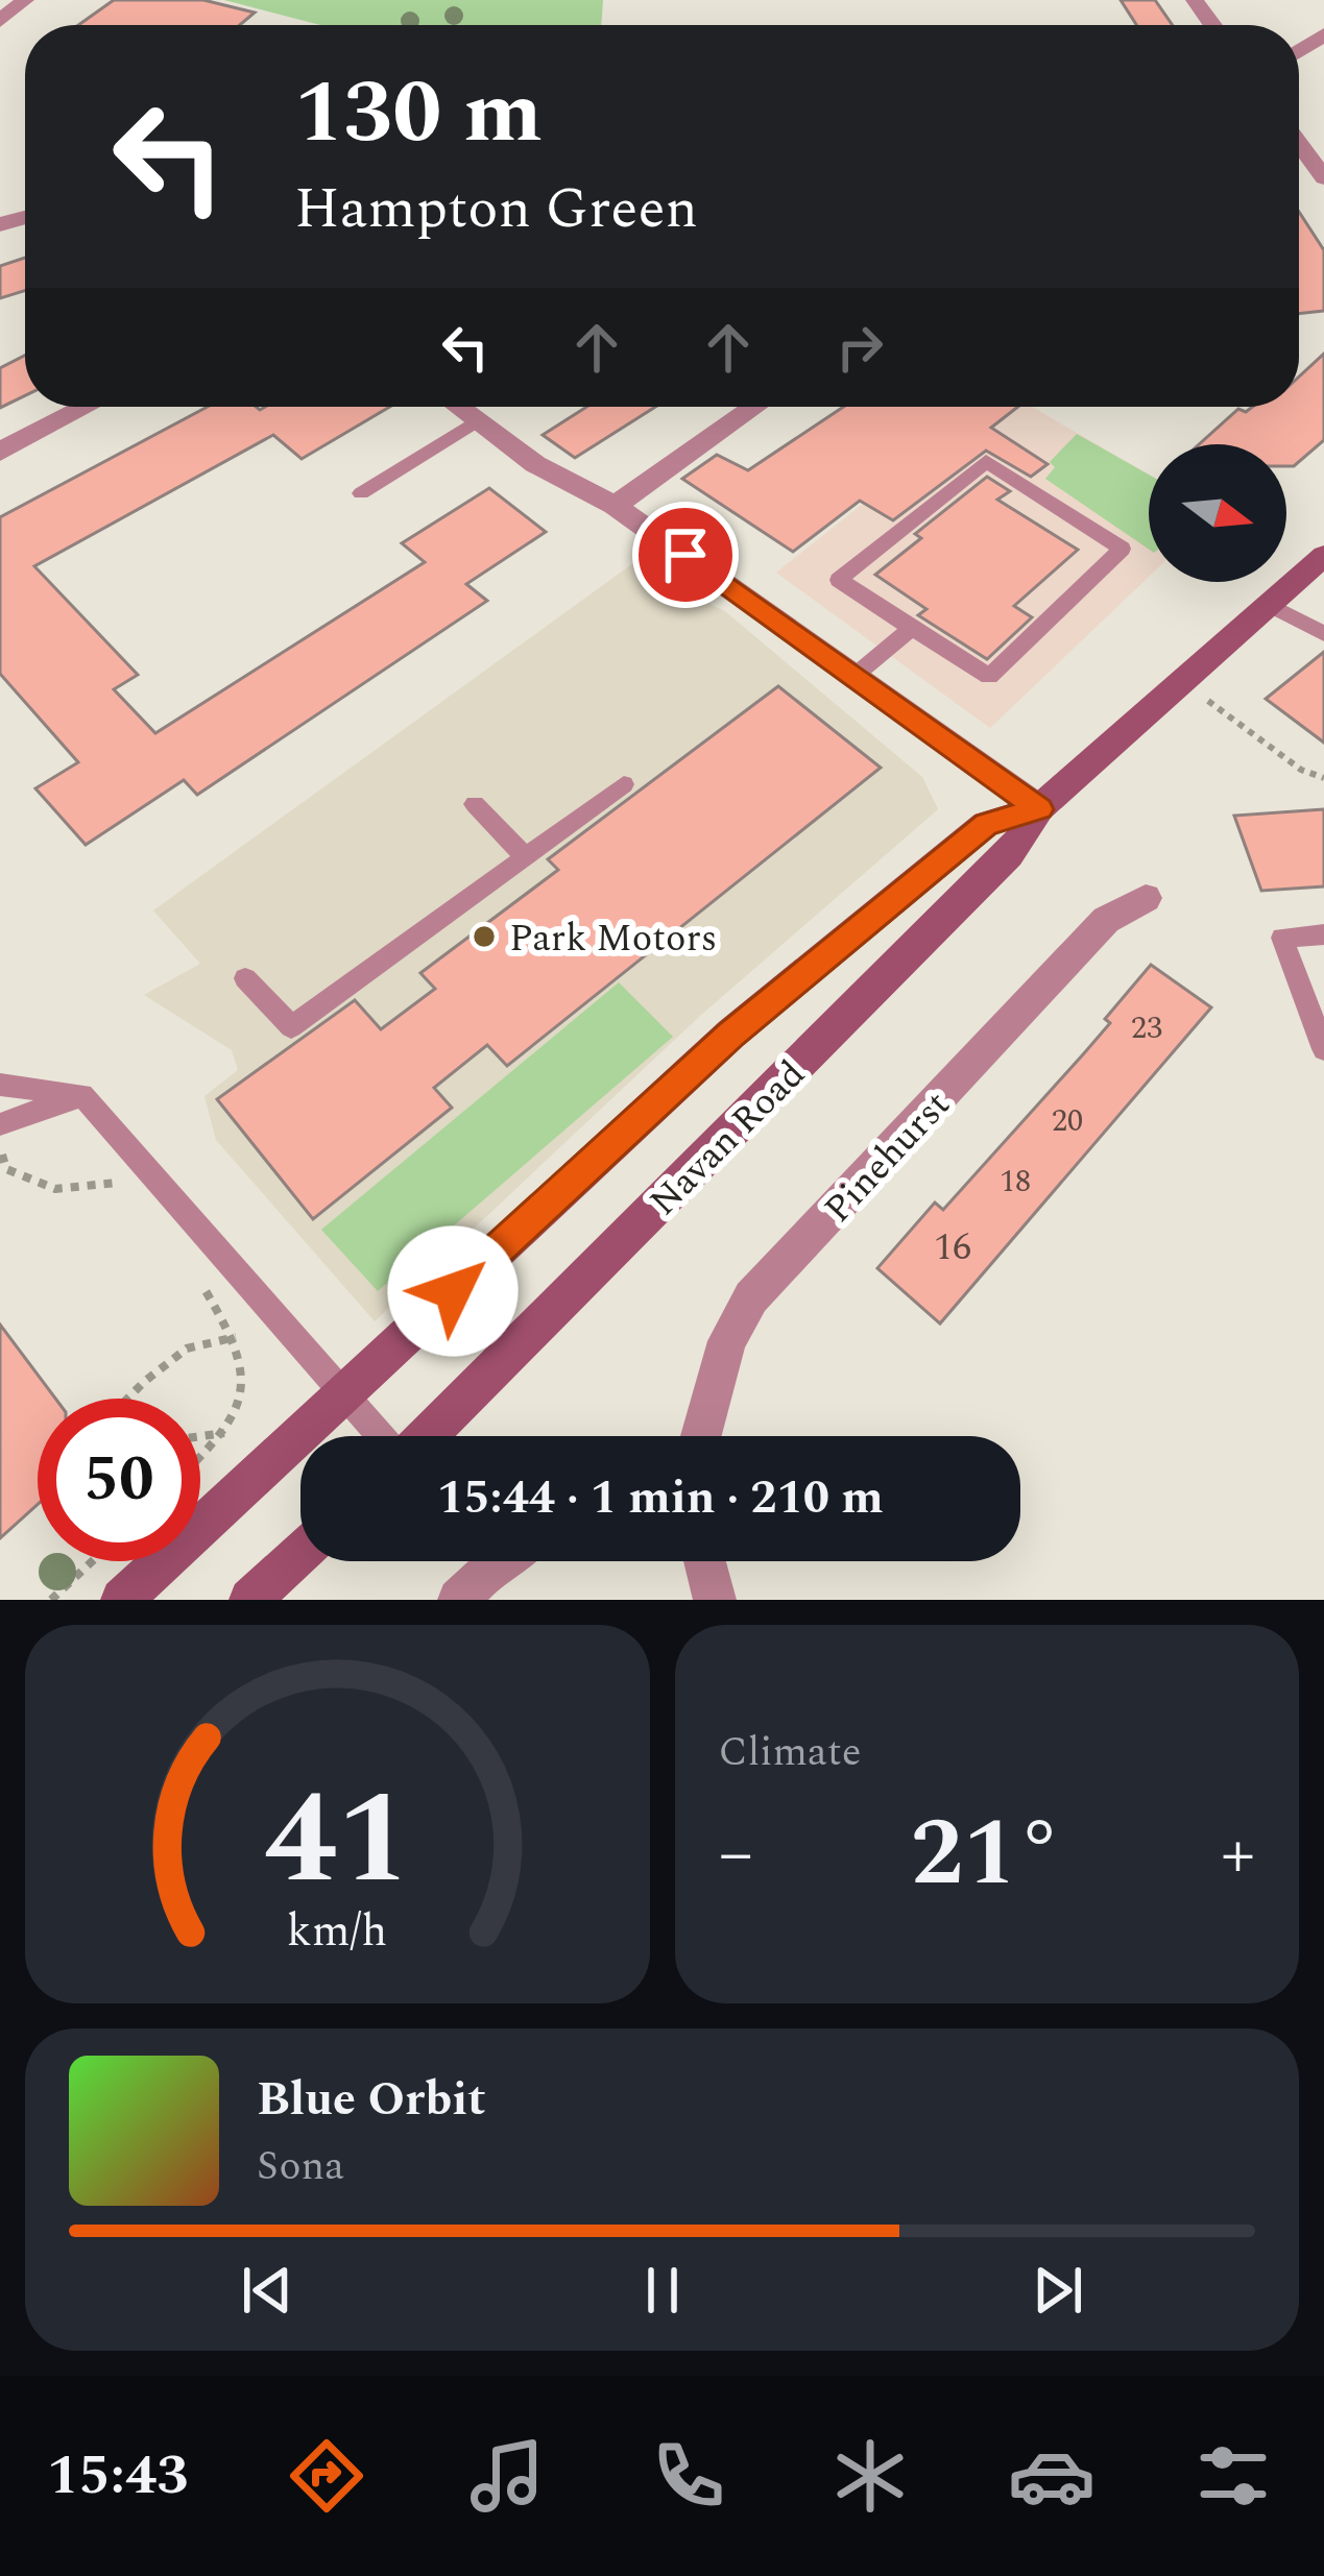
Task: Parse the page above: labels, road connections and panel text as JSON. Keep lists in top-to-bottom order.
{
  "streets": {
    "main road": ["Navan Road"],
    "street": ["Pinehurst"]
  },
  "places": ["Park Motors"],
  "house_numbers": [
    "23",
    "20",
    "18",
    "16"
  ],
  "north": "right",
  "page": {
    "turn": ["130 m", "Hampton Green"],
    "limit": "50",
    "trip": "15:44 · 1 min · 210 m",
    "tile": "Climate",
    "heat": ["−", "21°", "+"],
    "song": ["Blue Orbit", "Sona"],
    "tabs": "15:43",
    "gauge": ["41", "km/h"]
  }
}
